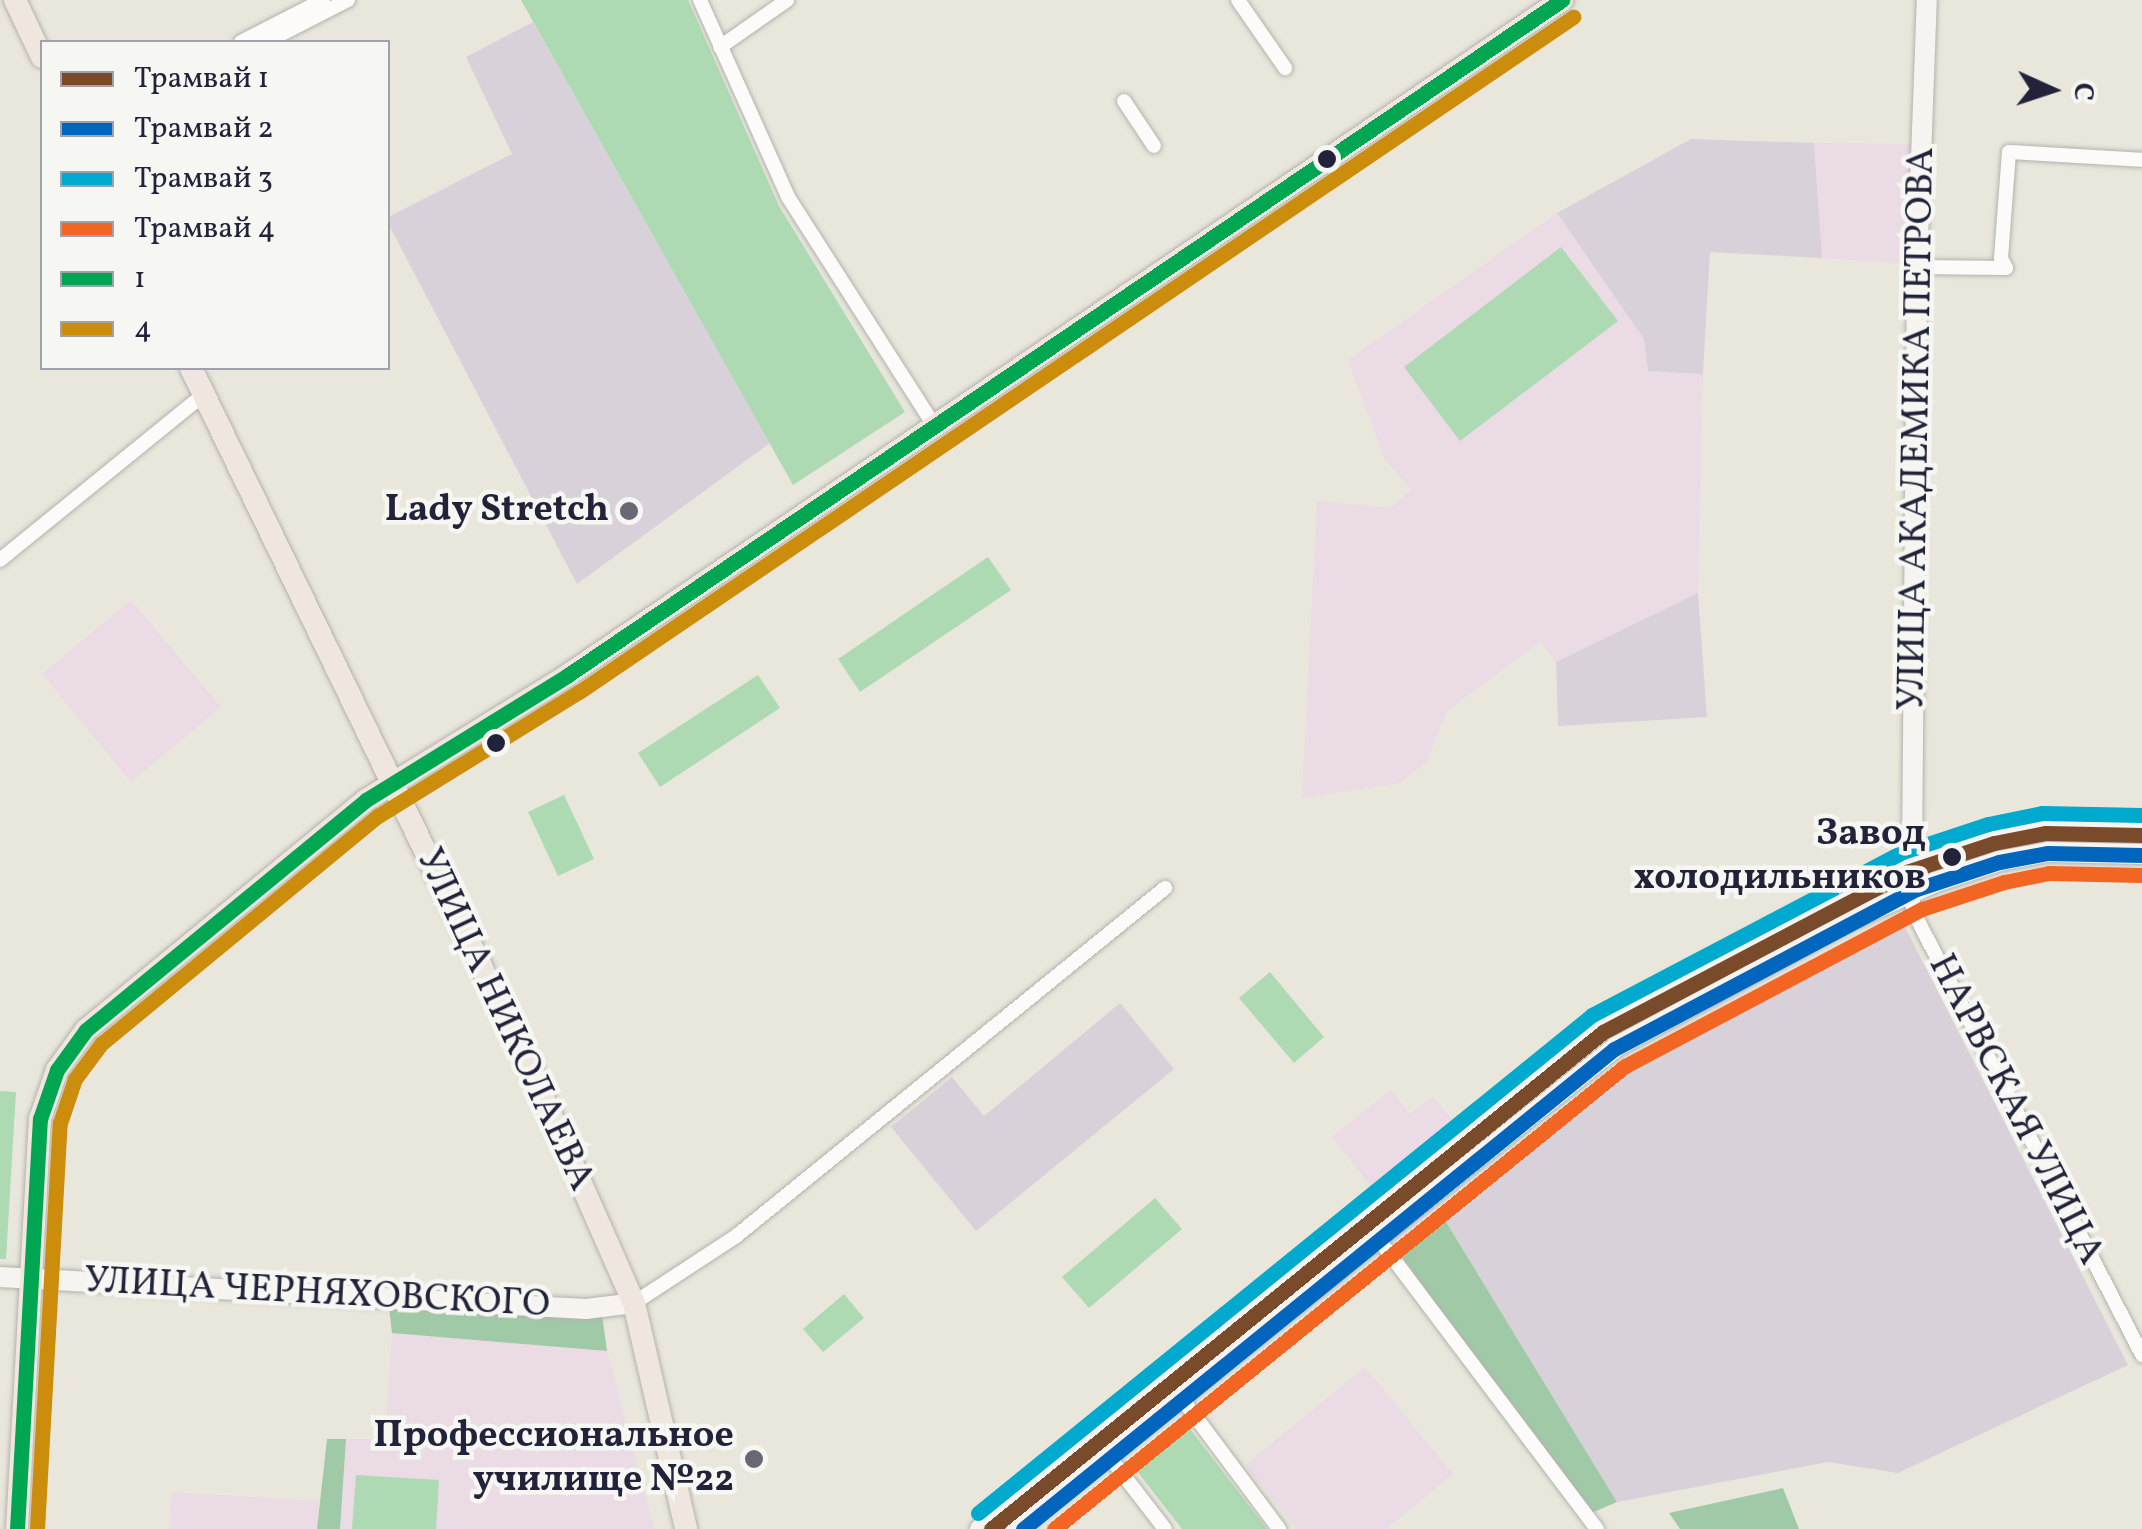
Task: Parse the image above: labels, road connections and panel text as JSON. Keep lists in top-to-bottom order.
{
  "streets": {
    "main road": ["УЛИЦА АКАДЕМИКА ПЕТРОВА", "УЛИЦА НИКОЛАЕВА", "УЛИЦА ЧЕРНЯХОВСКОГО"],
    "street": ["НАРВСКАЯ УЛИЦА"]
  },
  "crossings": [
    ["УЛИЦА АКАДЕМИКА ПЕТРОВА", "НАРВСКАЯ УЛИЦА"],
    ["УЛИЦА НИКОЛАЕВА", "УЛИЦА ЧЕРНЯХОВСКОГО"]
  ],
  "places": ["Lady Stretch", "Завод холодильников", "Профессиональное училище №22"],
  "lines": [
    "transit line 1",
    "transit line 4",
    "tram line 3",
    "tram line 1",
    "tram line 2",
    "tram line 4"
  ],
  "legend": [
    "Трамвай 1",
    "Трамвай 2",
    "Трамвай 3",
    "Трамвай 4",
    "1",
    "4"
  ],
  "north": "right"
}
